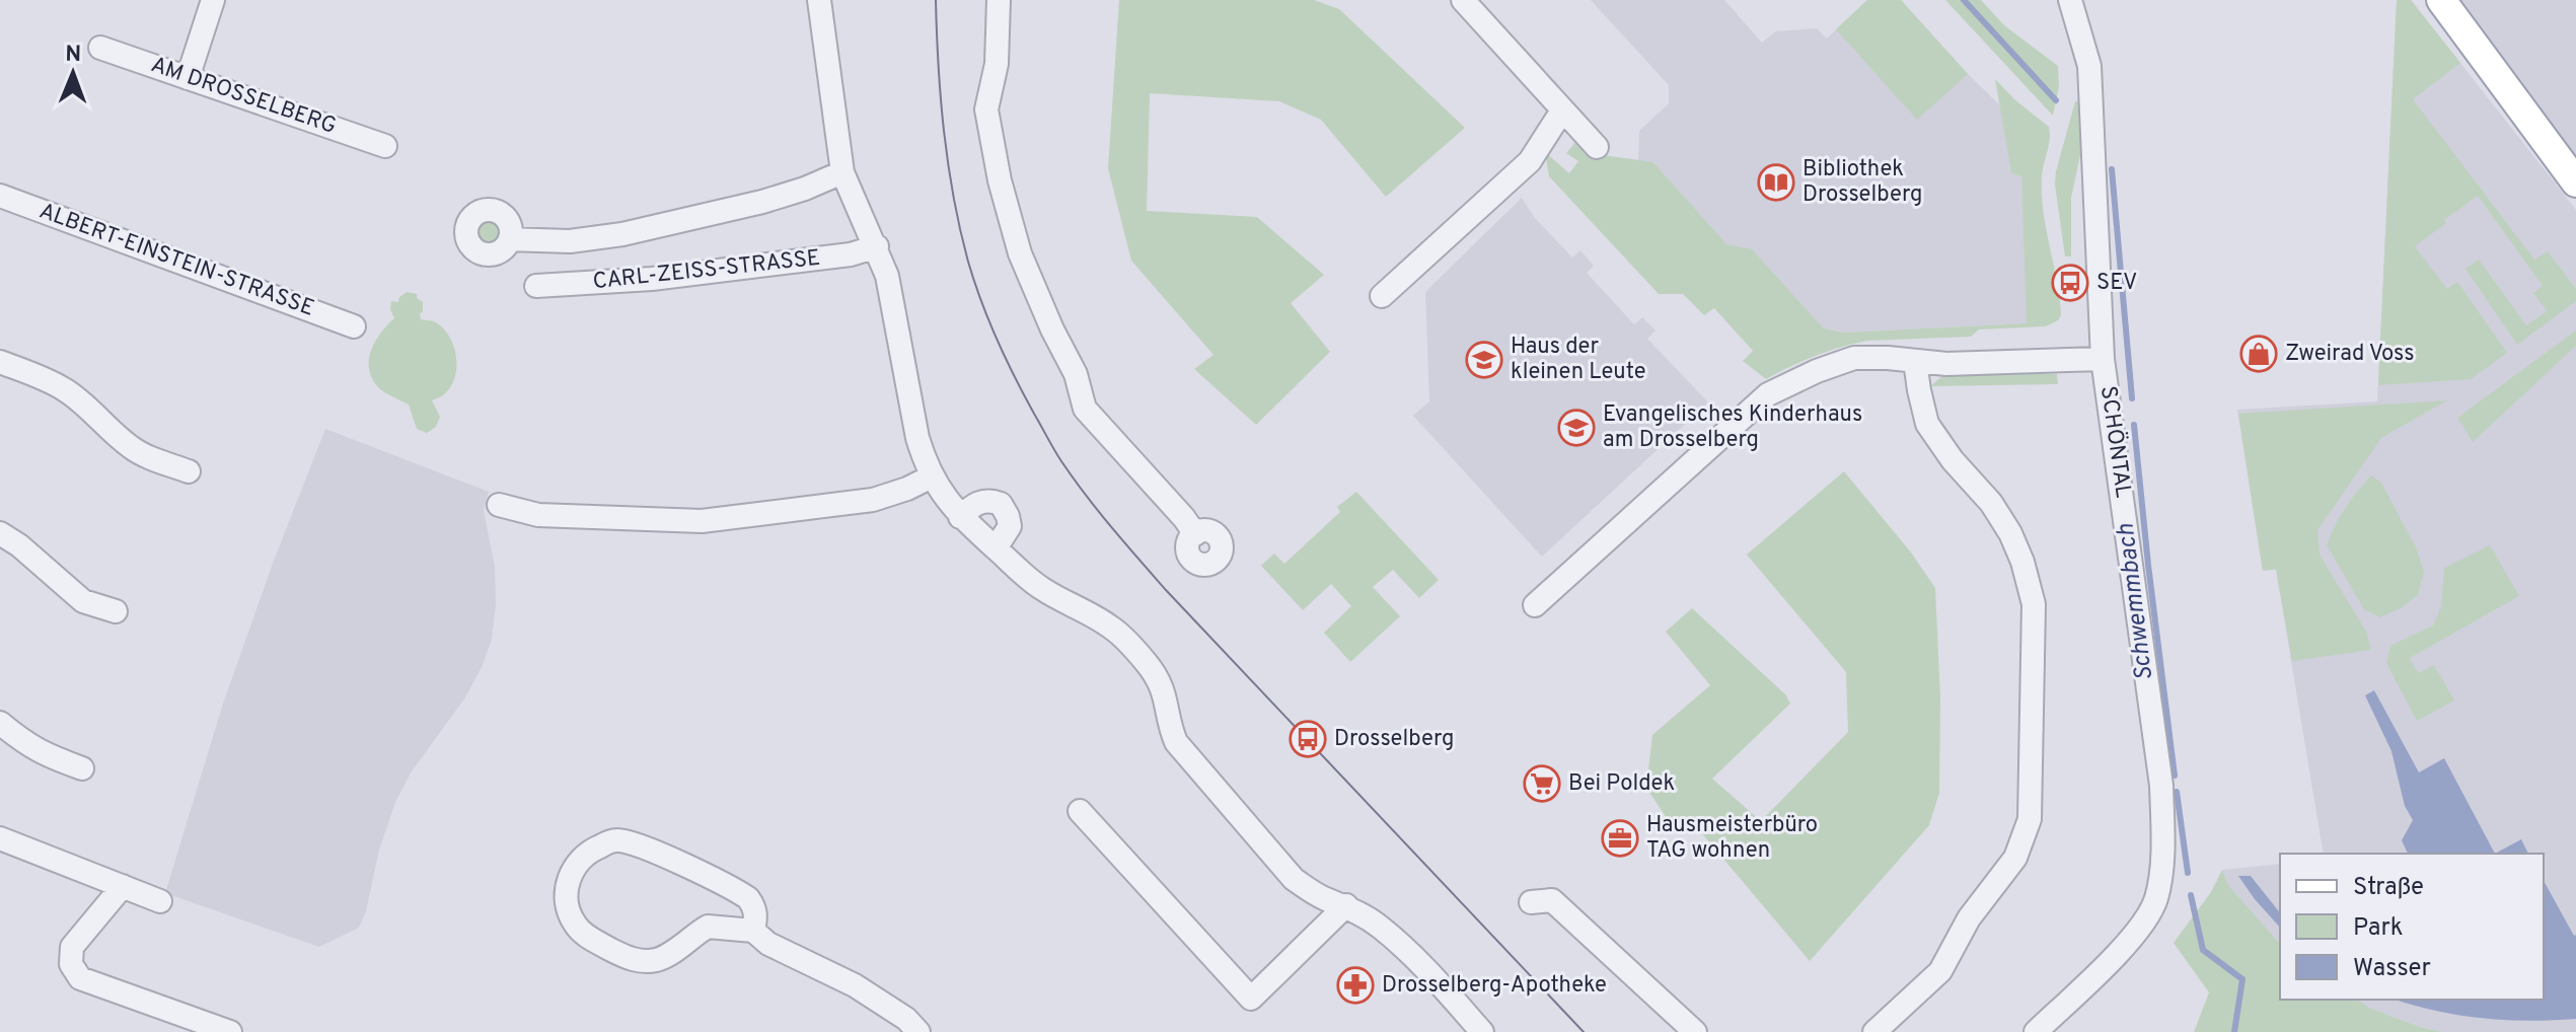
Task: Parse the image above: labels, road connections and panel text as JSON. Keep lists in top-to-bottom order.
{
  "streets": {
    "street": [
      "AM DROSSELBERG",
      "ALBERT-EINSTEIN-STRASSE",
      "CARL-ZEISS-STRASSE",
      "SCHÖNTAL"
    ]
  },
  "water": ["Schwemmbach"],
  "places": {
    "library": ["Bibliothek Drosselberg"],
    "bus stop": ["SEV", "Drosselberg"],
    "shop": ["Zweirad Voss"],
    "school or university": ["Haus der kleinen Leute", "Evangelisches Kinderhaus am Drosselberg"],
    "supermarket": ["Bei Poldek"],
    "office": ["Hausmeisterbüro TAG wohnen"],
    "pharmacy": ["Drosselberg-Apotheke"]
  },
  "legend": ["Straße", "Park", "Wasser"],
  "north": "top"
}
